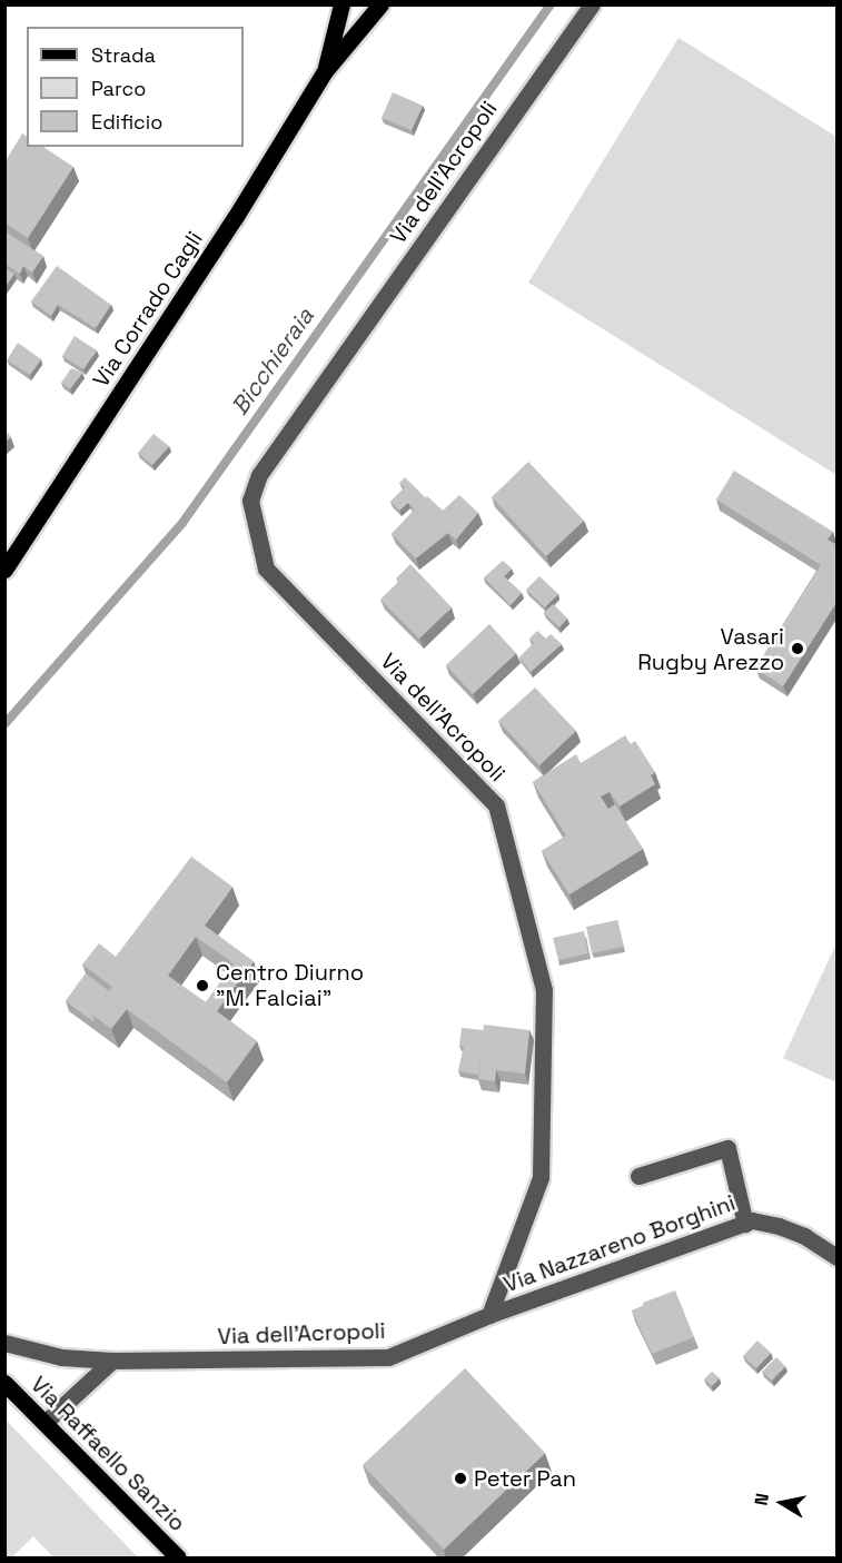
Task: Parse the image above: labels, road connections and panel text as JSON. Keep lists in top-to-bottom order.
{
  "streets": {
    "main road": ["Via Corrado Cagli", "Via Raffaello Sanzio"],
    "street": ["Via dell'Acropoli", "Via Nazzareno Borghini"]
  },
  "crossings": [
    ["Via dell'Acropoli", "Via Nazzareno Borghini"]
  ],
  "water": ["Bicchieraia"],
  "places": ["Vasari Rugby Arezzo", "Centro Diurno \"M. Falciai\"", "Peter Pan"],
  "legend": ["Strada", "Parco", "Edificio"],
  "north": "left"
}
